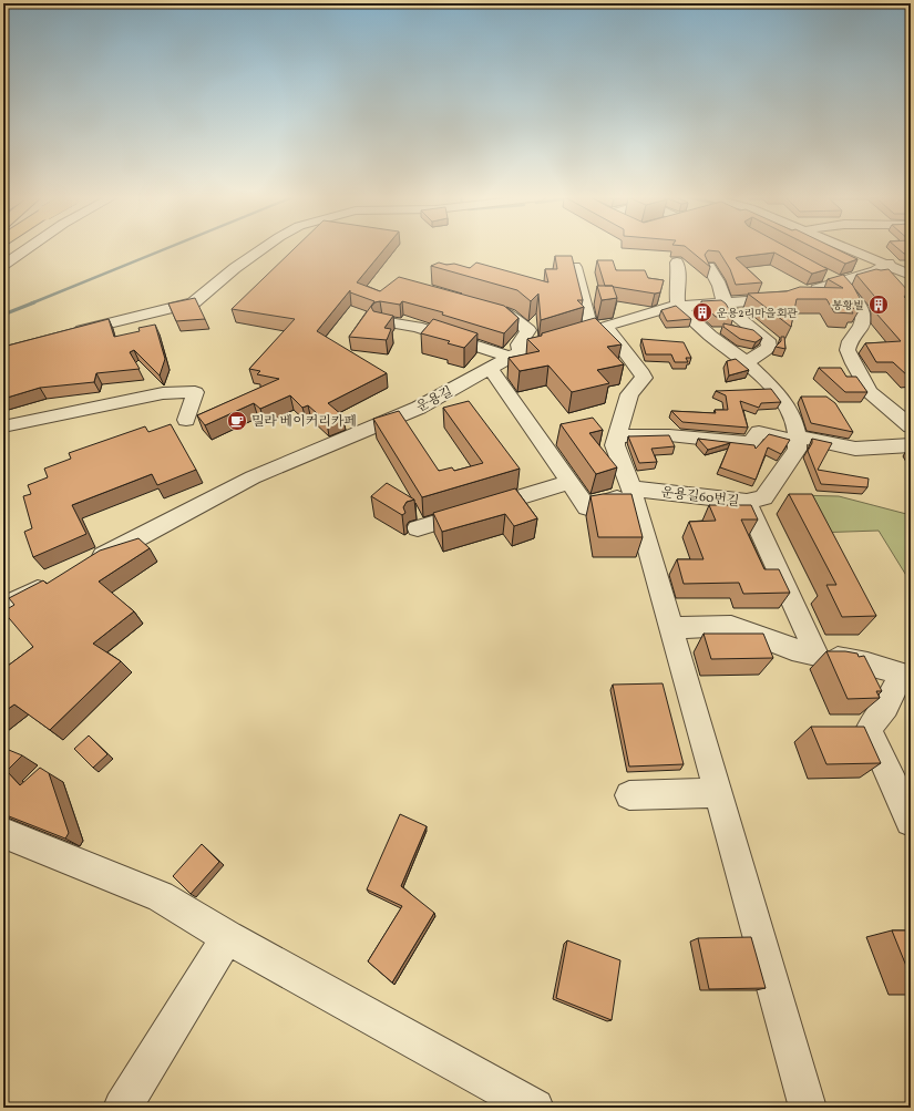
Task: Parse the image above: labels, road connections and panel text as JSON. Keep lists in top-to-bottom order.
{
  "streets": {
    "street": ["운용길", "운용길60번길"]
  },
  "places": {
    "building": ["봉황빌", "운용2리마을회관"],
    "cafe": ["밀라 베이커리카페"]
  }
}
